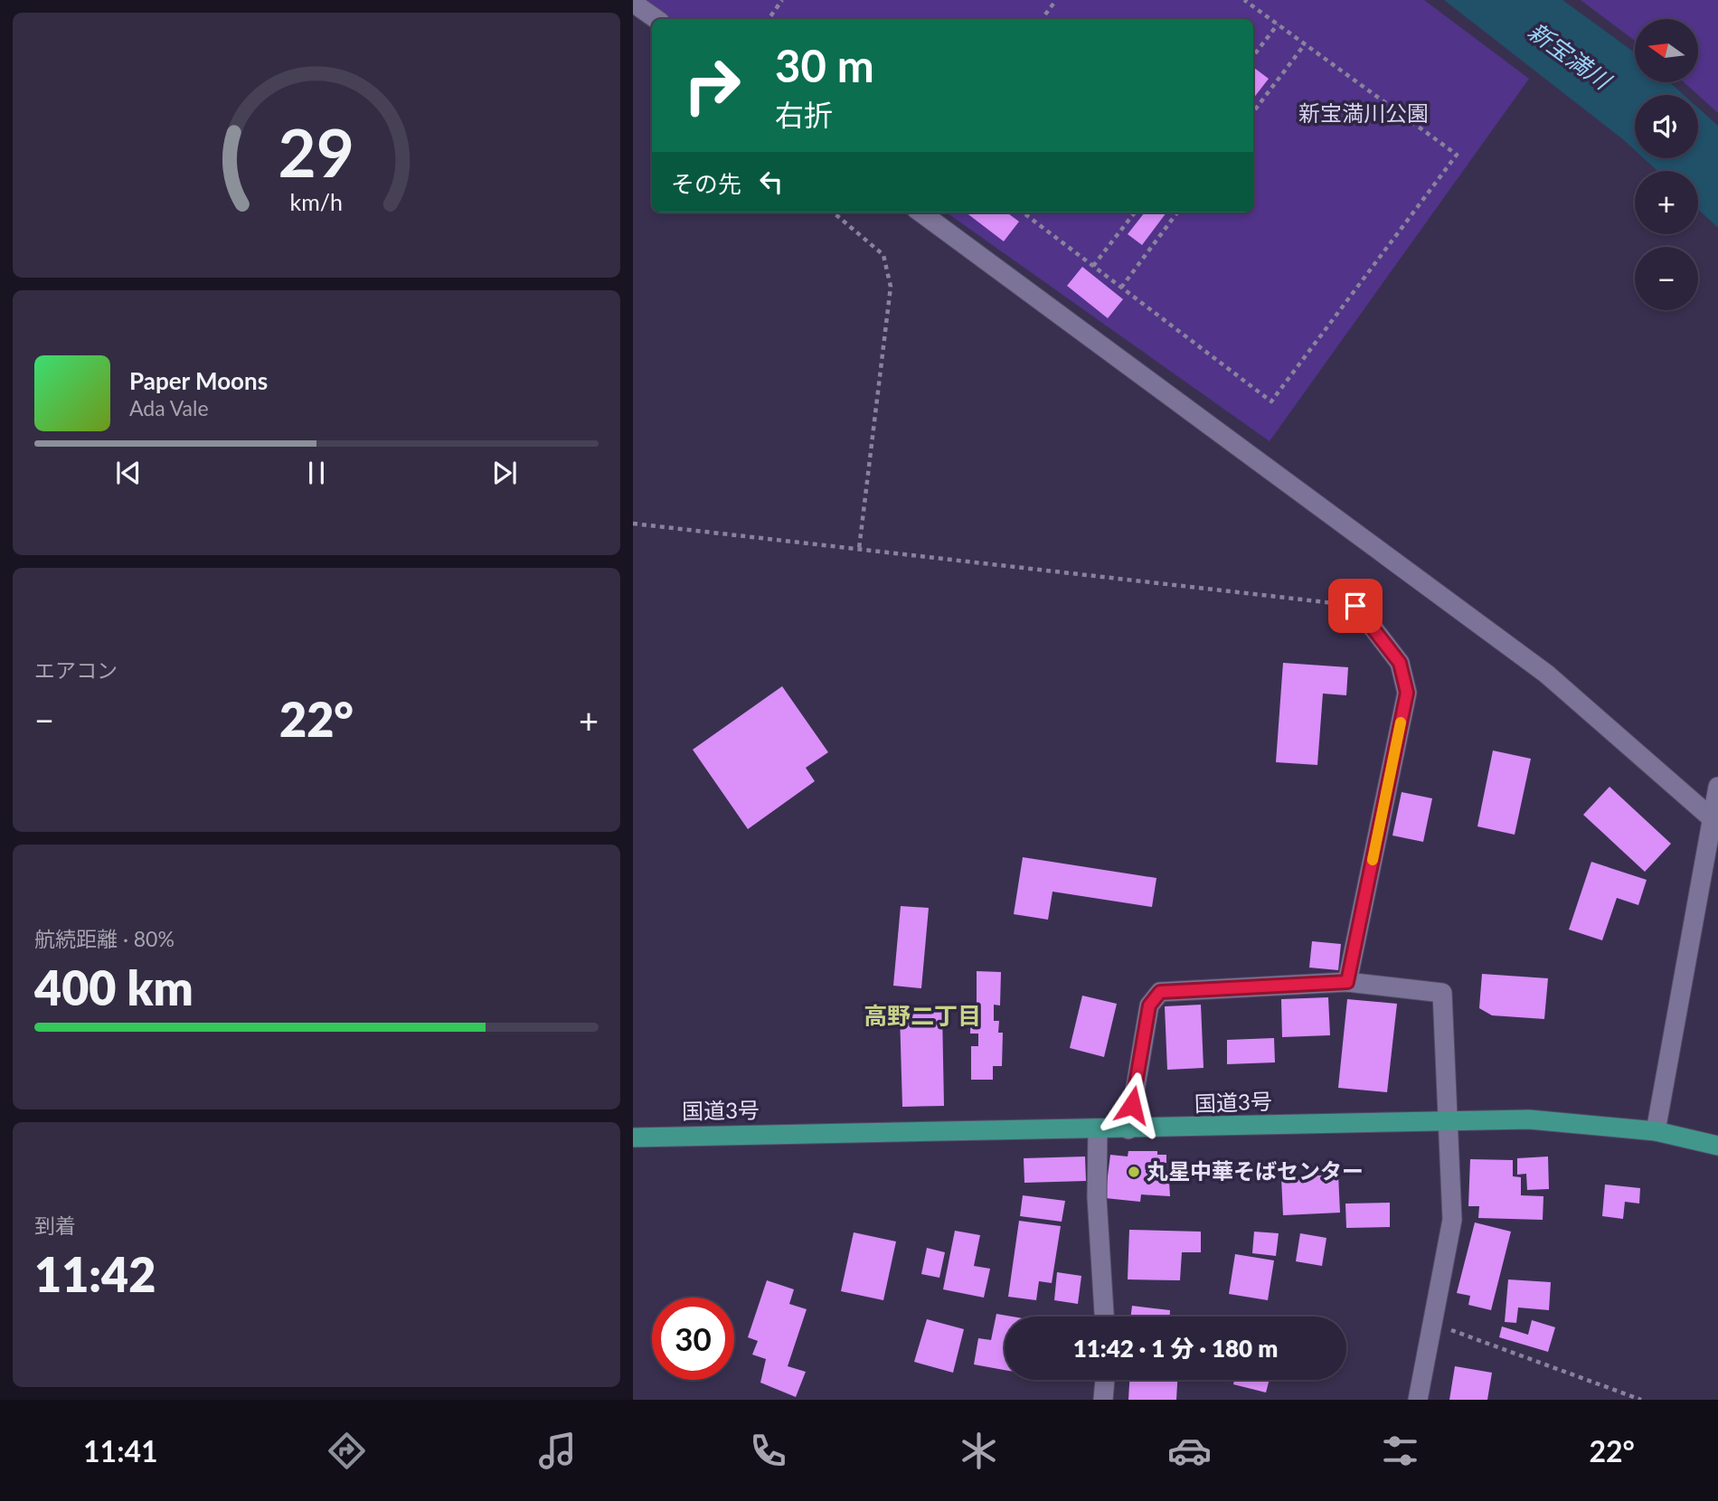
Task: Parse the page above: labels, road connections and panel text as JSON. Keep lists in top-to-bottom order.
{
  "streets": {
    "highway": ["国道3号"]
  },
  "districts": ["高野二丁目"],
  "water": ["新宝満川"],
  "parks": ["新宝満川公園"],
  "places": ["丸星中華そばセンター"],
  "north": "left",
  "page": {
    "map_buttons": ["+", "−"],
    "turn": ["30 m", "右折"],
    "then": "その先",
    "song": ["Paper Moons", "Ada Vale"],
    "tile": [
      "エアコン",
      ["航続距離 · 80%", "400 km"],
      ["到着", "11:42"]
    ],
    "heat": ["−", "22°", "+"],
    "limit": "30",
    "trip": "11:42 · 1 分 · 180 m",
    "tabs": ["11:41", "22°"],
    "gauge": ["29", "km/h"]
  }
}
